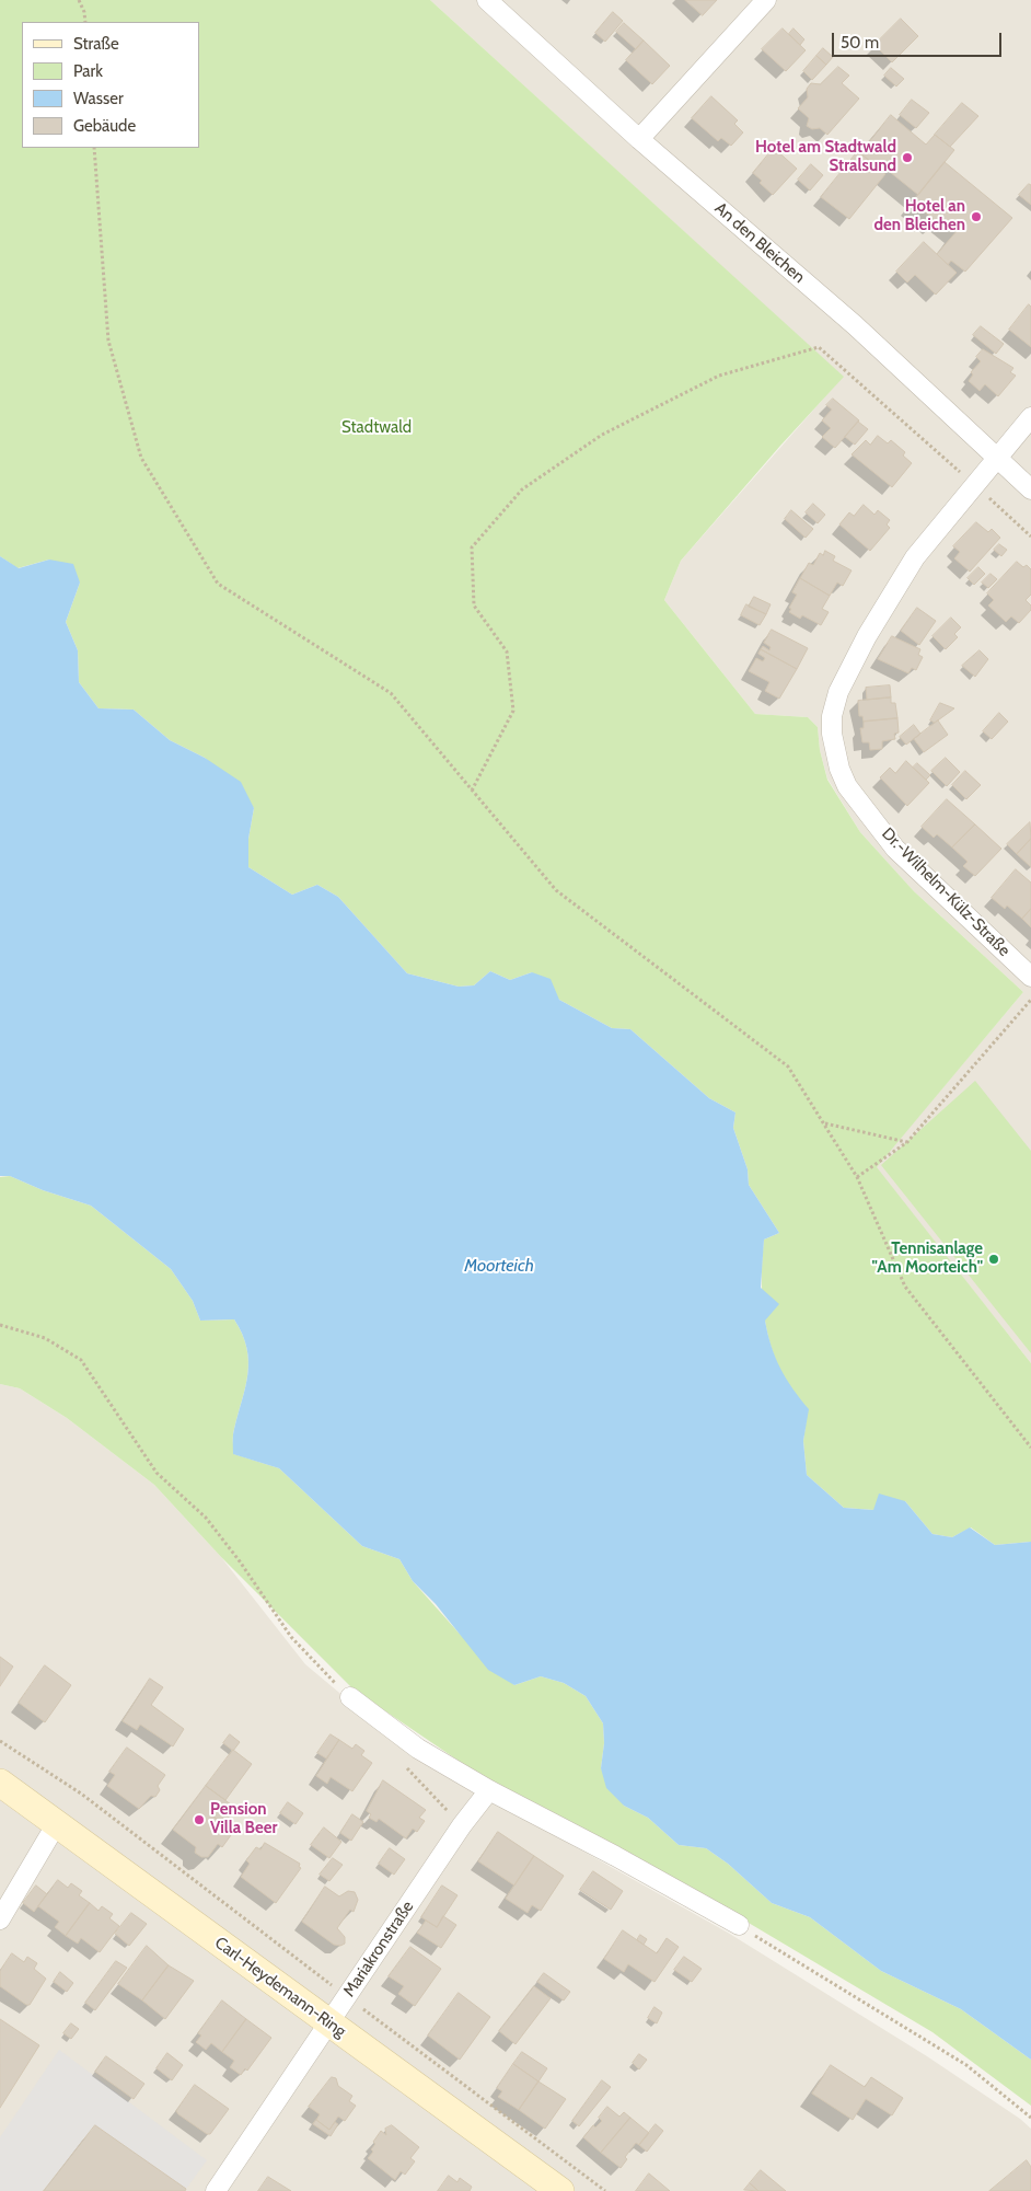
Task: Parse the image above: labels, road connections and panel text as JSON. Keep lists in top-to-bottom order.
{
  "streets": {
    "main road": ["Carl-Heydemann-Ring"],
    "street": ["An den Bleichen", "Dr.-Wilhelm-Külz-Straße", "Mariakronstraße"]
  },
  "crossings": [
    ["An den Bleichen", "Dr.-Wilhelm-Külz-Straße"],
    ["Mariakronstraße", "Carl-Heydemann-Ring"]
  ],
  "water": ["Moorteich"],
  "parks": ["Stadtwald"],
  "places": [
    "Hotel am Stadtwald Stralsund",
    "Hotel an den Bleichen",
    "Tennisanlage \"Am Moorteich\"",
    "Pension Villa Beer"
  ],
  "legend": [
    "Straße",
    "Park",
    "Wasser",
    "Gebäude"
  ],
  "scale_bar": "50 m"
}
